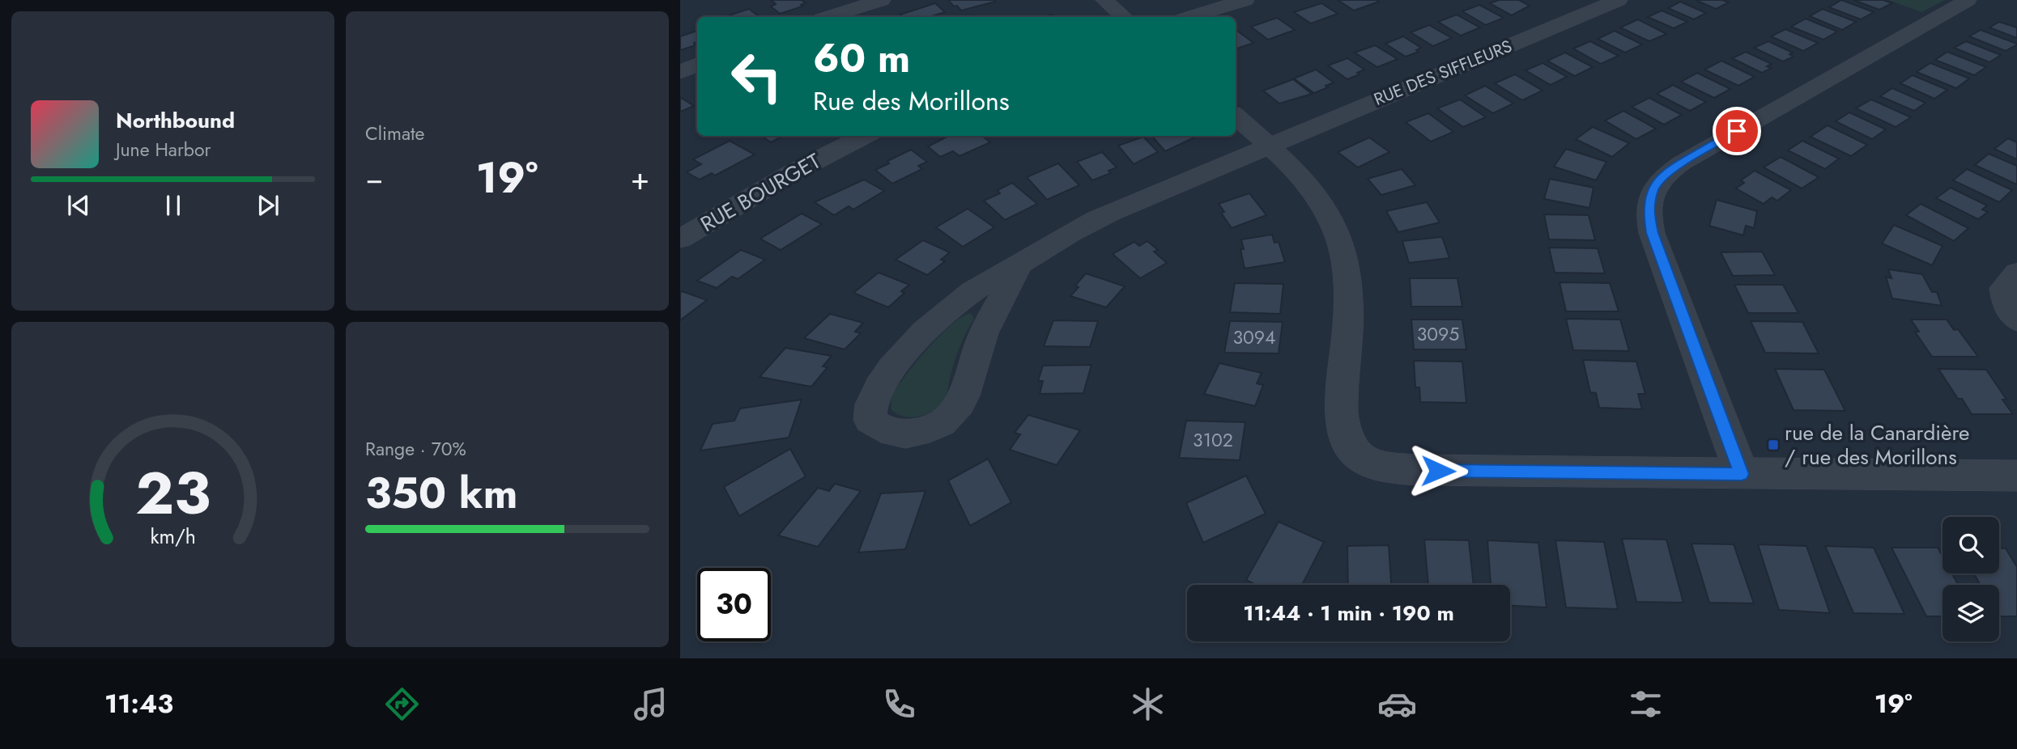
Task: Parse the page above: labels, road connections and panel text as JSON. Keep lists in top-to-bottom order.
{
  "streets": {
    "street": ["RUE DES SIFFLEURS", "RUE BOURGET"]
  },
  "places": {
    "transit": ["rue de la Canardière / rue des Morillons"]
  },
  "house_numbers": ["3095", "3094", "3102"],
  "page": {
    "tile": [
      "Climate",
      ["Range · 70%", "350 km"]
    ],
    "turn": ["60 m", "Rue des Morillons"],
    "song": ["Northbound", "June Harbor"],
    "heat": ["−", "19°", "+"],
    "limit": "30",
    "trip": "11:44 · 1 min · 190 m",
    "tabs": ["11:43", "19°"],
    "gauge": ["23", "km/h"]
  }
}
